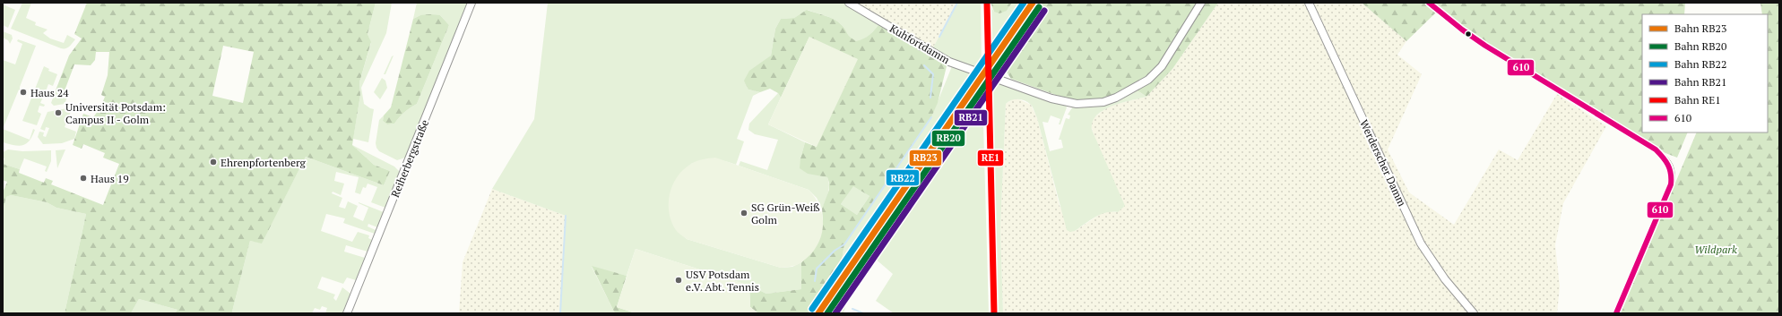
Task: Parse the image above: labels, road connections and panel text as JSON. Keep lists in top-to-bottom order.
{
  "streets": {
    "street": ["Kuhfortdamm", "Reiherbergstraße", "Werderscher Damm"]
  },
  "parks": ["Wildpark"],
  "places": [
    "Haus 24",
    "Universität Potsdam: Campus II - Golm",
    "Ehrenpfortenberg",
    "Haus 19",
    "SG Grün-Weiß Golm",
    "USV Potsdam e.V. Abt. Tennis"
  ],
  "lines": [
    "rail line RB23",
    "rail line RB22",
    "rail line RE1",
    "transit line 610",
    "rail line RB20",
    "rail line RB21"
  ],
  "legend": [
    "Bahn RB23",
    "Bahn RB20",
    "Bahn RB22",
    "Bahn RB21",
    "Bahn RE1",
    "610"
  ]
}
